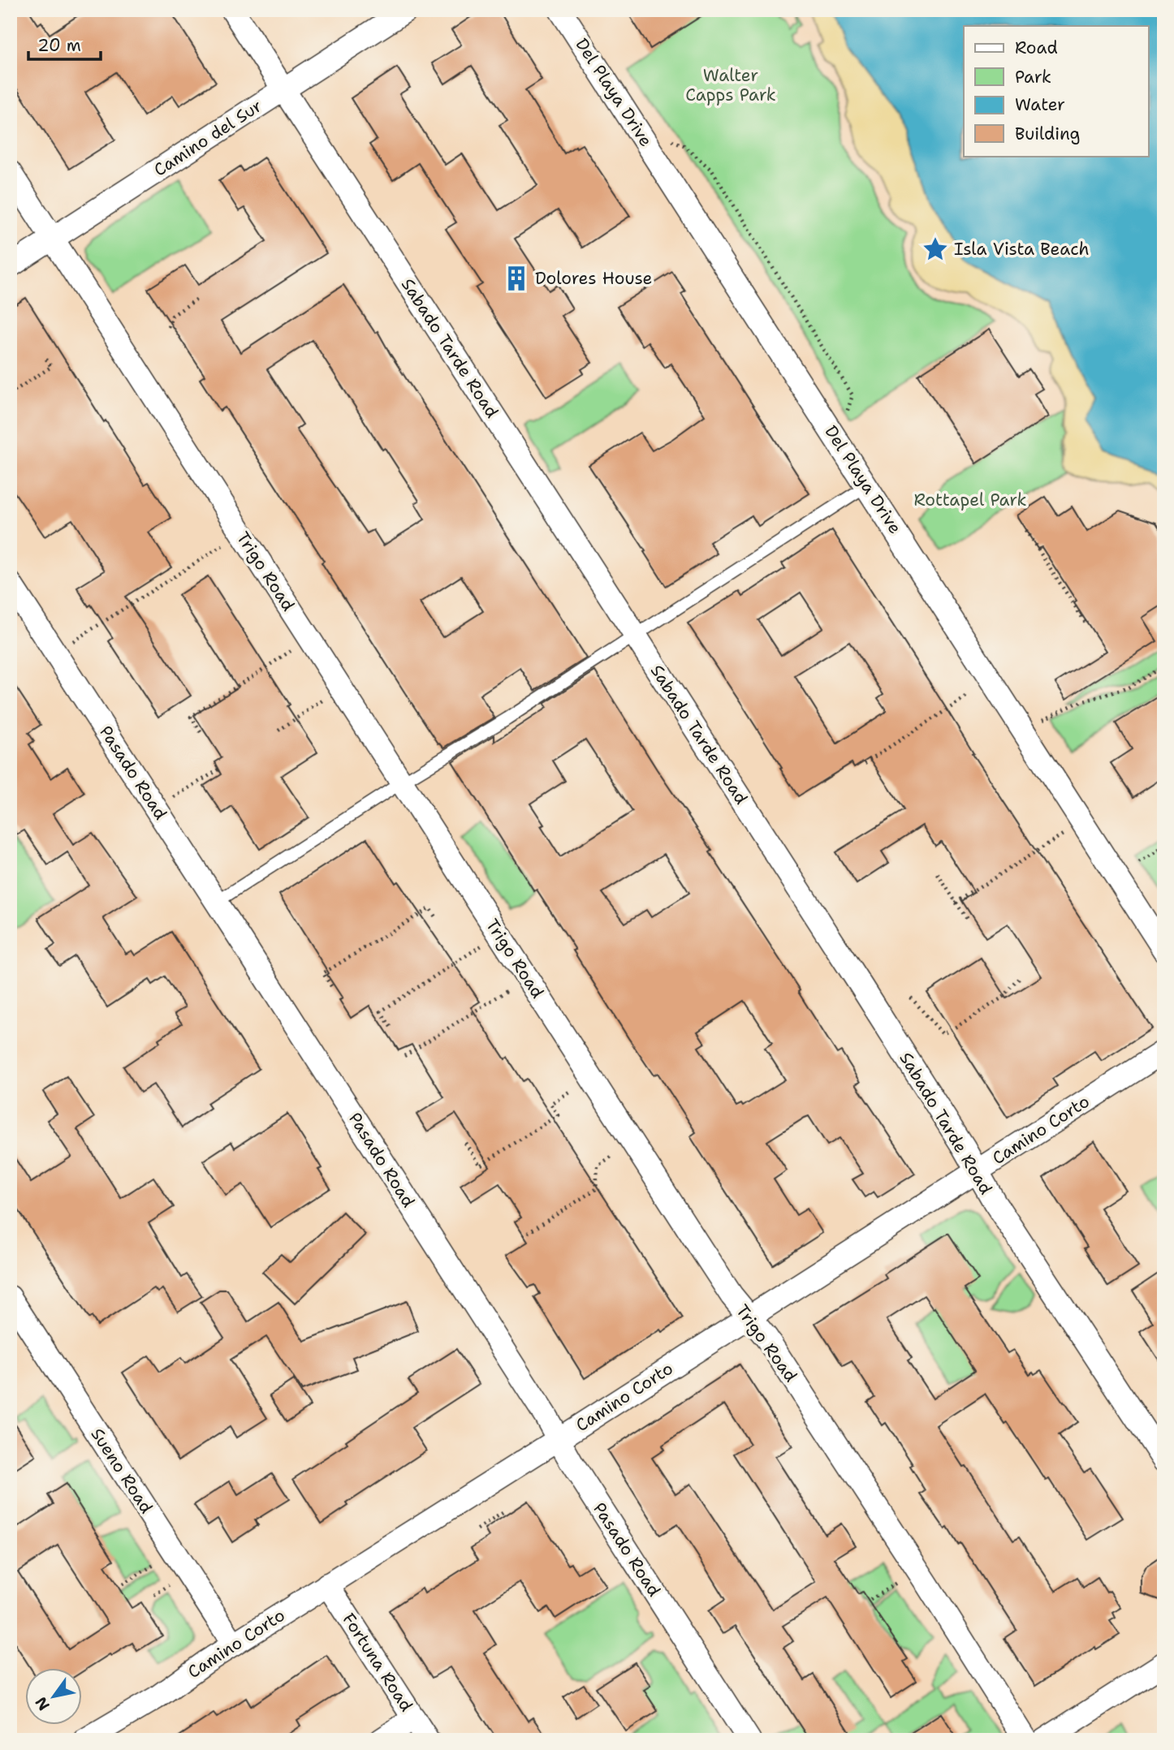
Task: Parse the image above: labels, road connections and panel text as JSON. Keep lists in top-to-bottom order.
{
  "streets": {
    "street": [
      "Del Playa Drive",
      "Camino del Sur",
      "Sabado Tarde Road",
      "Trigo Road",
      "Pasado Road",
      "Camino Corto",
      "Sueno Road",
      "Fortuna Road"
    ]
  },
  "crossings": [
    ["Camino del Sur", "Sabado Tarde Road"],
    ["Camino del Sur", "Trigo Road"],
    ["Sabado Tarde Road", "Camino Corto"],
    ["Trigo Road", "Camino Corto"],
    ["Pasado Road", "Camino Corto"],
    ["Camino Corto", "Sueno Road"],
    ["Camino Corto", "Fortuna Road"]
  ],
  "parks": ["Walter Capps Park", "Rottapel Park"],
  "places": {
    "place": ["Isla Vista Beach"],
    "building": ["Dolores House"]
  },
  "legend": [
    "Road",
    "Park",
    "Water",
    "Building"
  ],
  "scale_bar": "20 m",
  "north": "bottom left"
}
